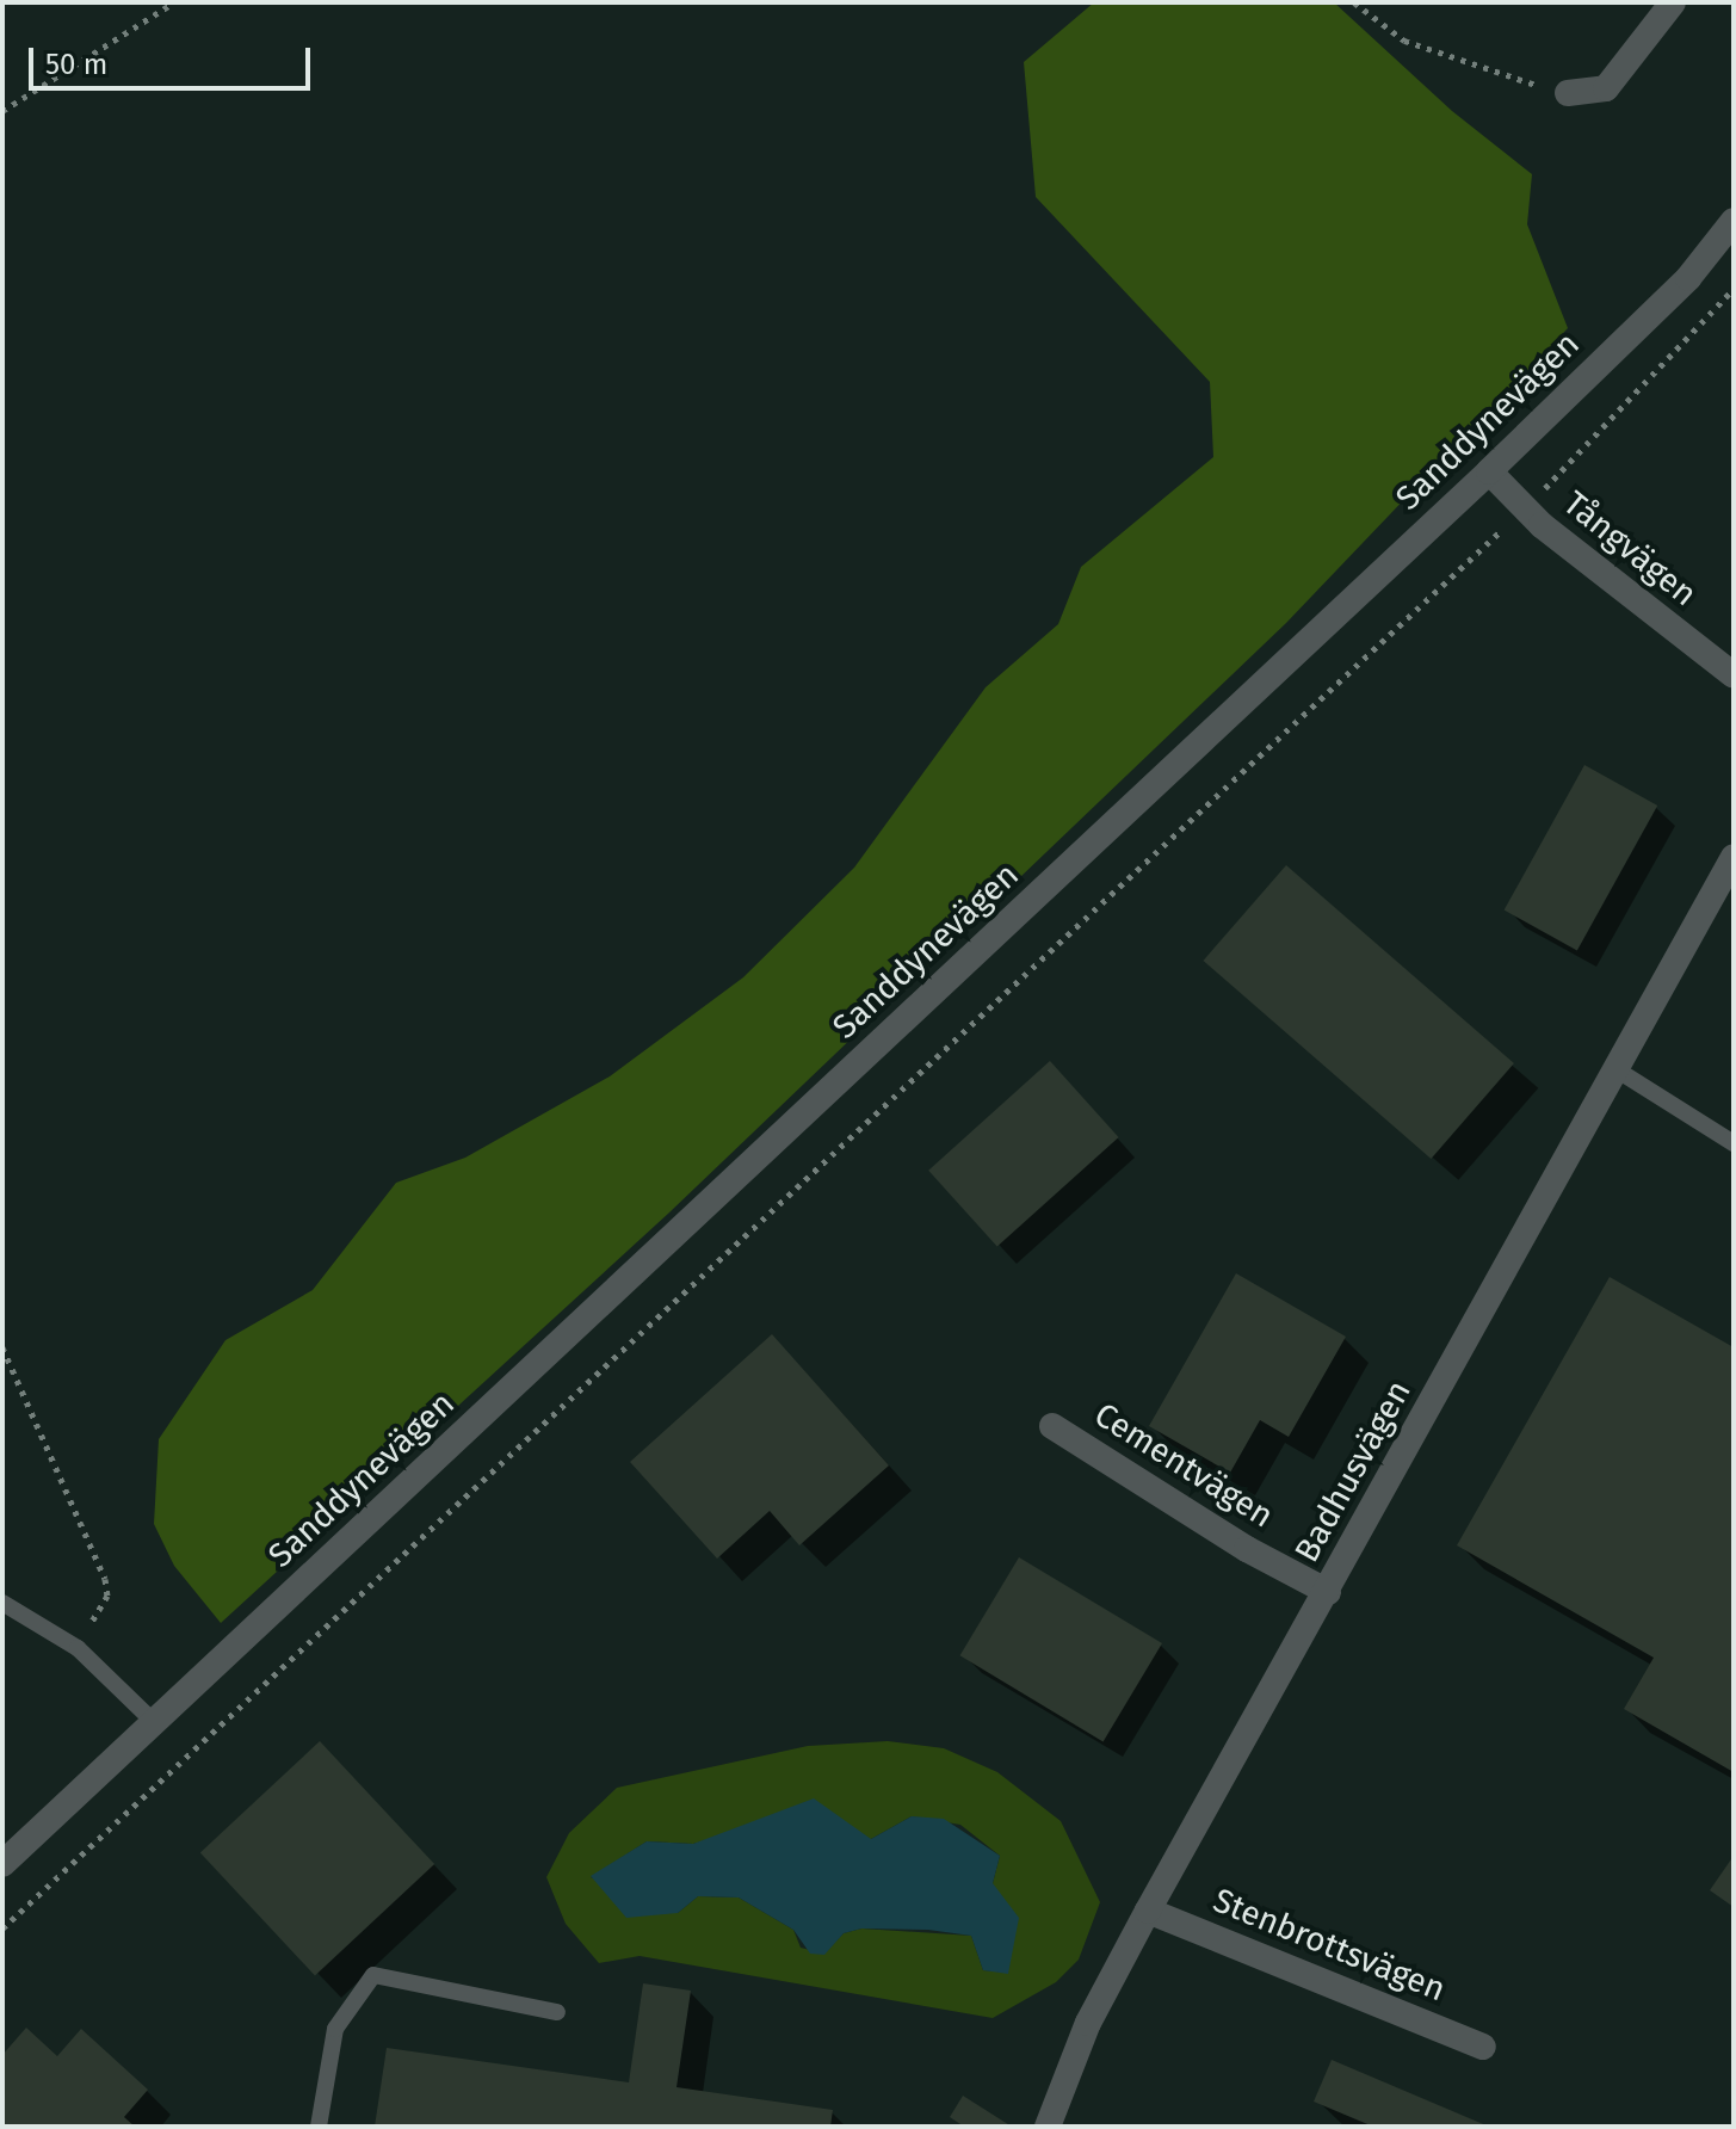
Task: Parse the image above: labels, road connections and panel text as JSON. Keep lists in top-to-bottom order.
{
  "streets": {
    "street": [
      "Sanddynevägen",
      "Tångvägen",
      "Cementvägen",
      "Badhusvägen",
      "Stenbrottsvägen"
    ]
  },
  "crossings": [
    ["Sanddynevägen", "Tångvägen"],
    ["Cementvägen", "Badhusvägen"],
    ["Badhusvägen", "Stenbrottsvägen"]
  ],
  "scale_bar": "50 m"
}
